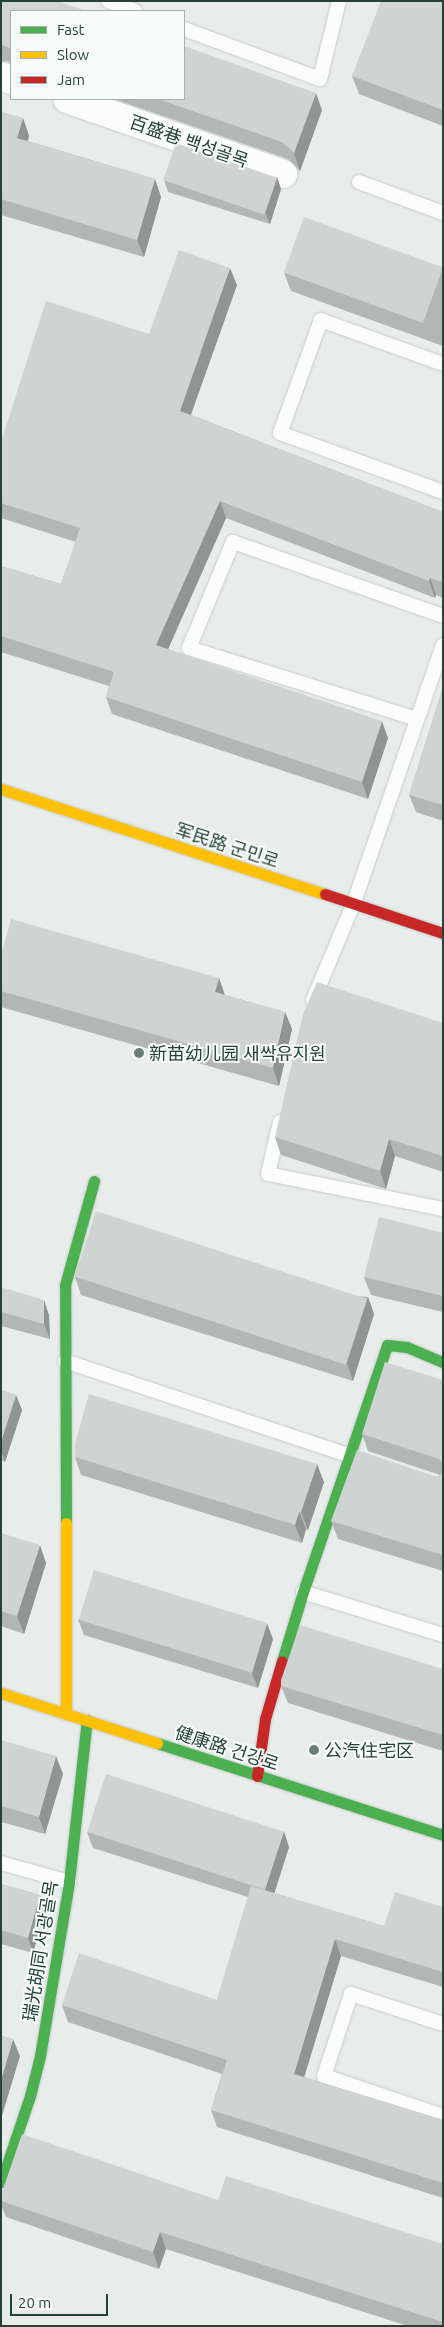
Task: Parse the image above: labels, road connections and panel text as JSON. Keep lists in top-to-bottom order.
{
  "streets": {
    "street": [
      "百盛巷 백성골목",
      "军民路 군민로",
      "健康路 건강로",
      "瑞光胡同 서광골목"
    ]
  },
  "crossings": [
    ["健康路 건강로", "瑞光胡同 서광골목"]
  ],
  "places": ["新苗幼儿园 새싹유지원", "公汽住宅区"],
  "legend": ["Fast", "Slow", "Jam"],
  "scale_bar": "20 m"
}
